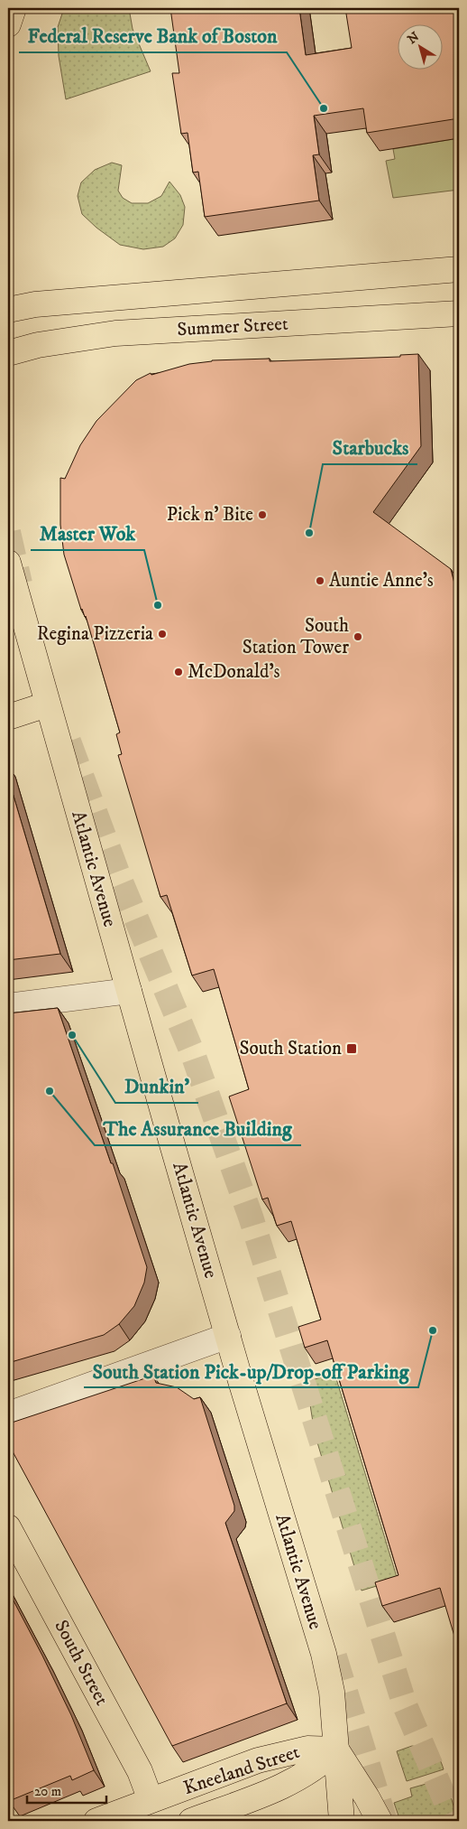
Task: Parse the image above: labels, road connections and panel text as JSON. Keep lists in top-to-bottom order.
{
  "streets": {
    "main road": [
      "Summer Street",
      "Atlantic Avenue",
      "South Street",
      "Kneeland Street"
    ]
  },
  "crossings": [
    ["Atlantic Avenue", "Kneeland Street"],
    ["South Street", "Kneeland Street"]
  ],
  "places": {
    "other": [
      "Federal Reserve Bank of Boston",
      "Pick n’ Bite",
      "Starbucks",
      "Auntie Anne's",
      "Master Wok",
      "Regina Pizzeria",
      "South Station Tower",
      "McDonald's",
      "Dunkin'",
      "The Assurance Building",
      "South Station Pick-up/Drop-off Parking"
    ],
    "transit": ["South Station"]
  },
  "scale_bar": "20 m",
  "north": "top left"
}
